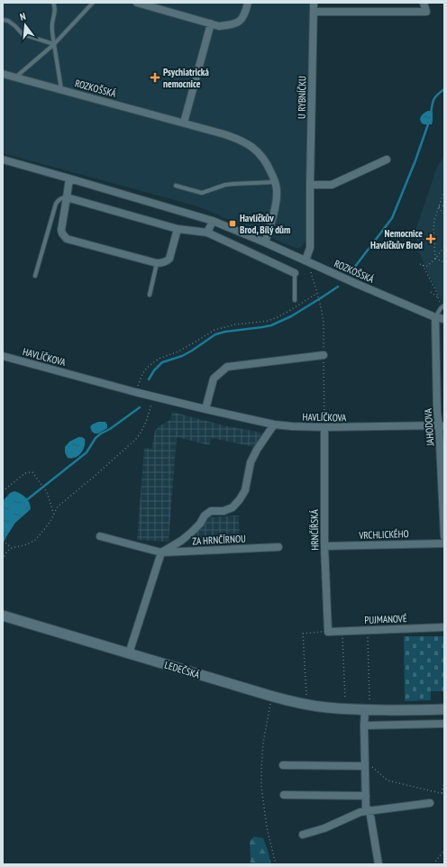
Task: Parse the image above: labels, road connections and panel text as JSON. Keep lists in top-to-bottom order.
{
  "streets": {
    "main road": ["LEDEČSKÁ"],
    "street": [
      "ROZKOŠSKÁ",
      "U RYBNÍČKU",
      "HAVLÍČKOVA",
      "JAHODOVA",
      "HRNČÍŘSKÁ",
      "VRCHLICKÉHO",
      "ZA HRNČÍRNOU",
      "PUJMANOVÉ"
    ]
  },
  "crossings": [
    ["ROZKOŠSKÁ", "U RYBNÍČKU"],
    ["ROZKOŠSKÁ", "JAHODOVA"],
    ["HAVLÍČKOVA", "JAHODOVA"],
    ["HAVLÍČKOVA", "HRNČÍŘSKÁ"],
    ["HRNČÍŘSKÁ", "VRCHLICKÉHO"],
    ["HRNČÍŘSKÁ", "PUJMANOVÉ"]
  ],
  "places": {
    "health": ["Psychiatrická nemocnice", "Nemocnice Havlíčkův Brod"],
    "transit": ["Havlíčkův Brod, Bílý dům"]
  },
  "north": "top"
}
